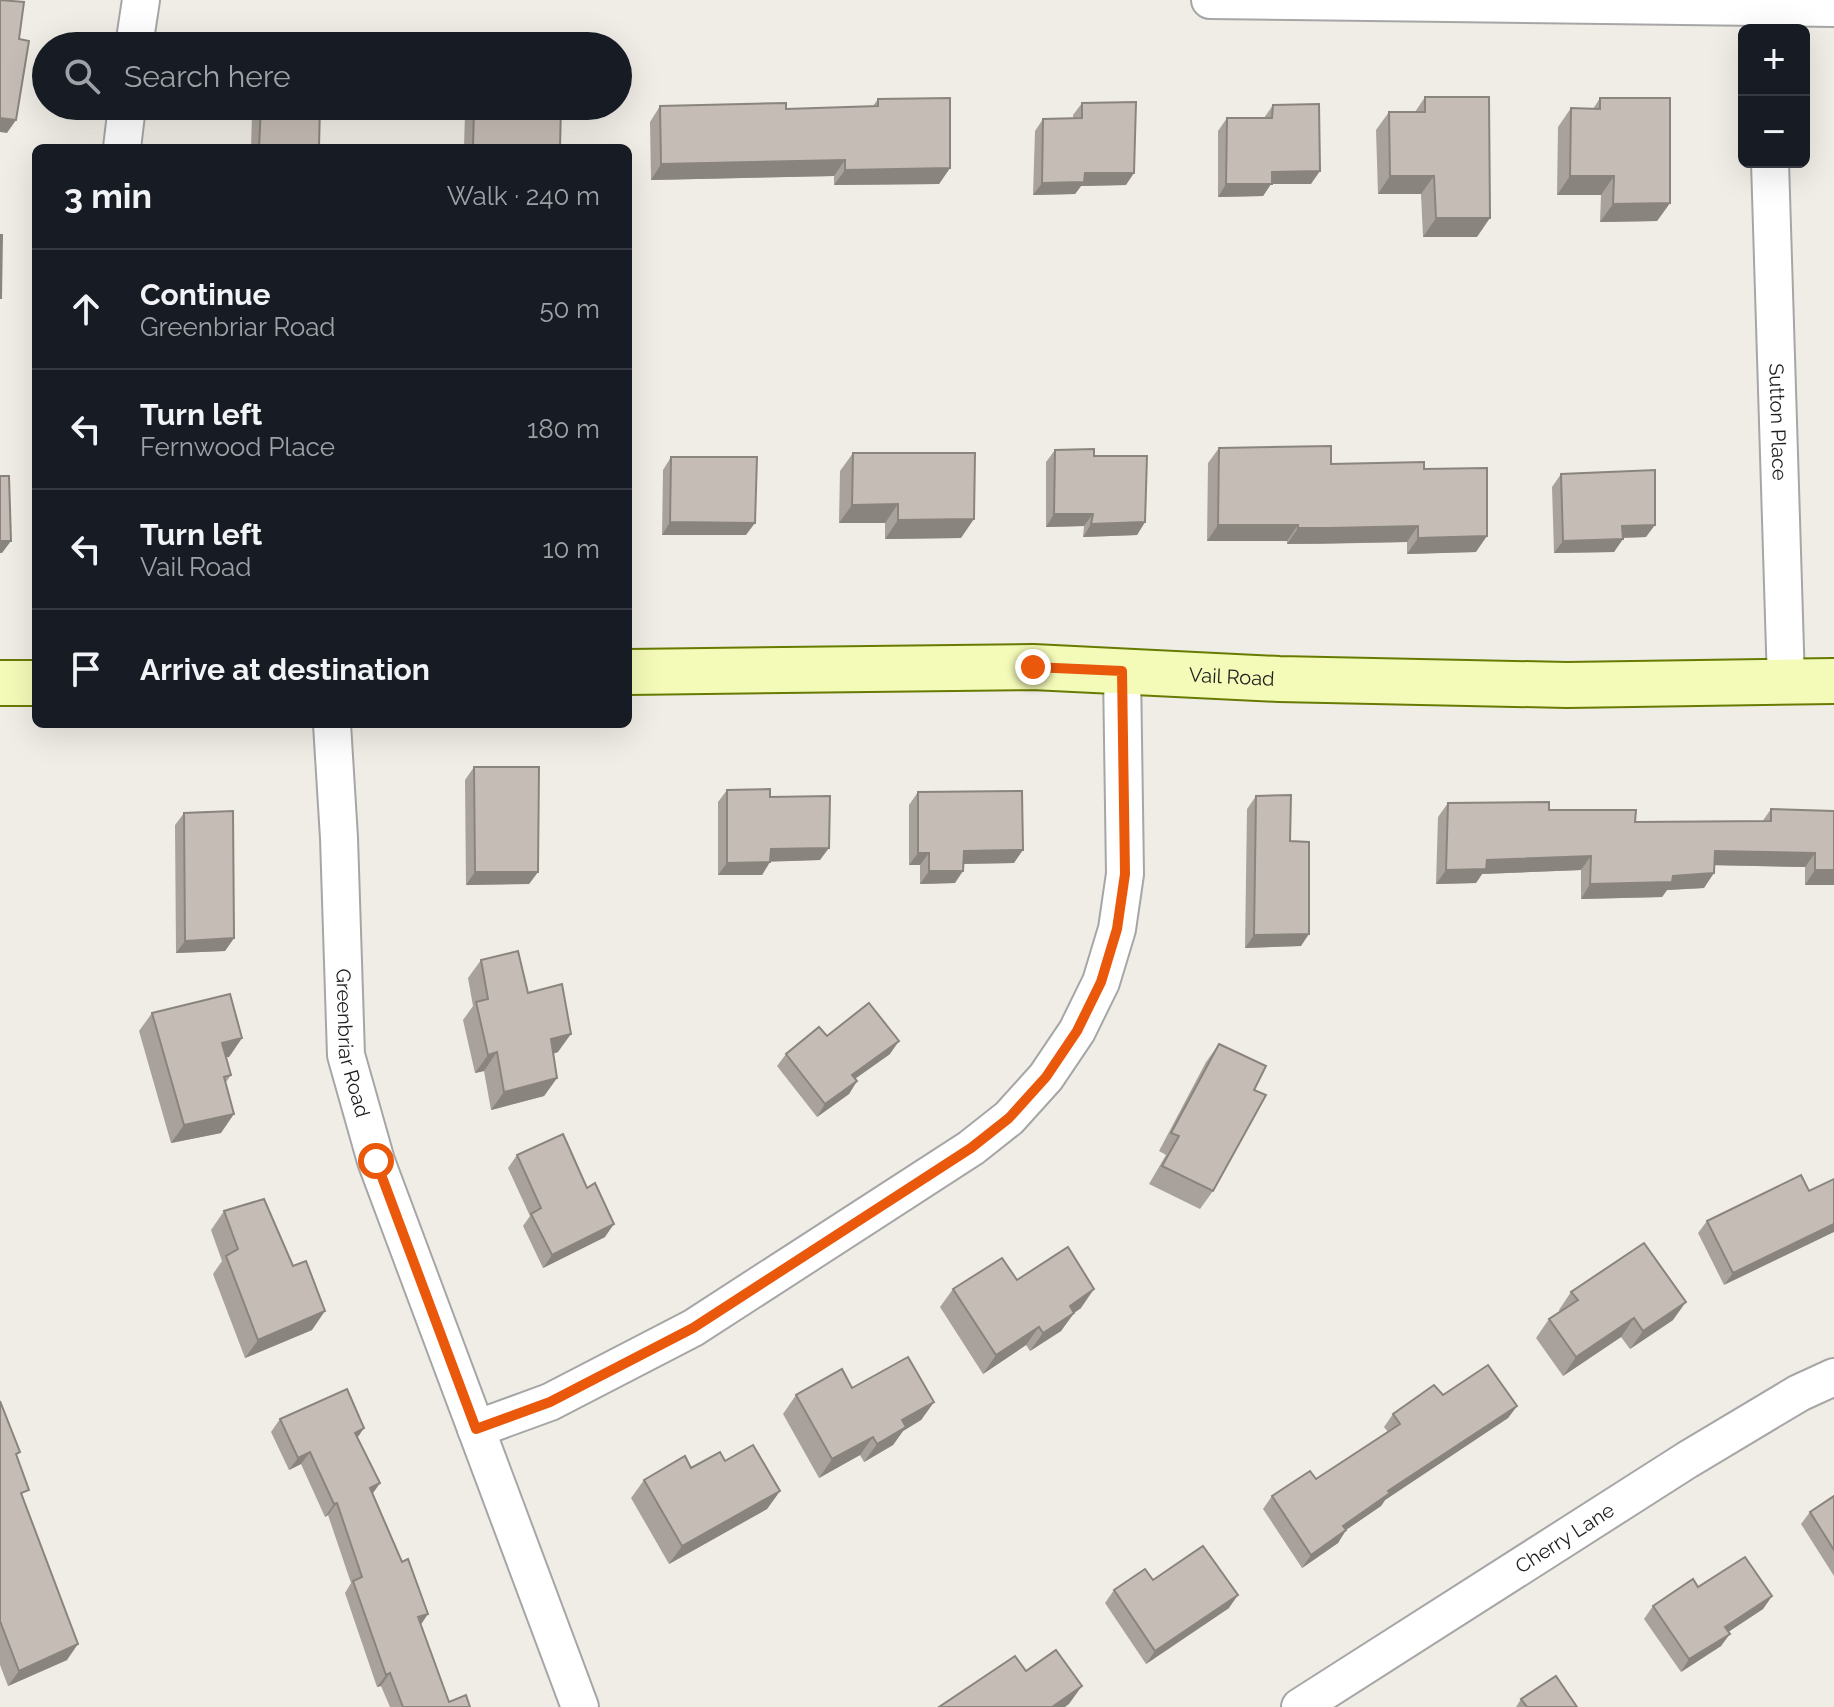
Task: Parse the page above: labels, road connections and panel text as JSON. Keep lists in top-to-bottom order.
{
  "streets": {
    "street": [
      "Sutton Place",
      "Vail Road",
      "Greenbriar Road",
      "Cherry Lane"
    ]
  },
  "crossings": [
    ["Sutton Place", "Vail Road"]
  ],
  "page": {
    "map_buttons": ["+", "−"],
    "search": "Search here",
    "heading": ["3 min", "Walk · 240 m"],
    "list": [
      ["Continue", "Greenbriar Road", "50 m"],
      ["Turn left", "Fernwood Place", "180 m"],
      ["Turn left", "Vail Road", "10 m"],
      "Arrive at destination"
    ]
  }
}
